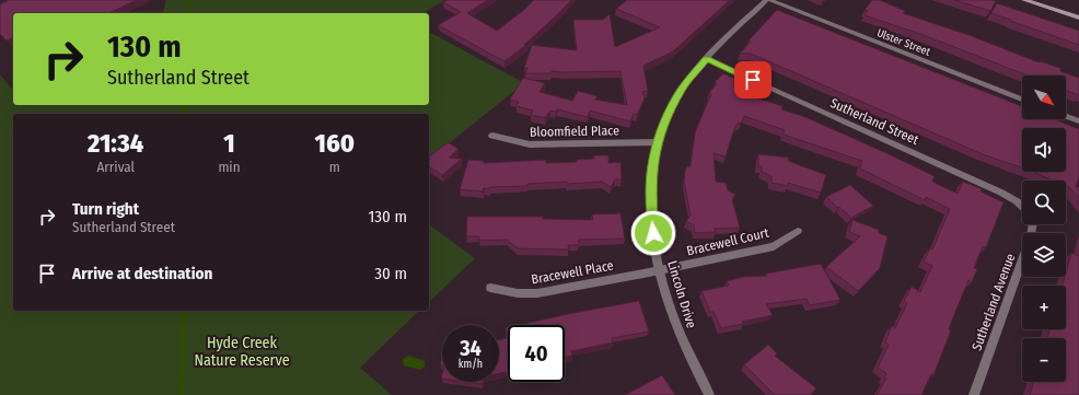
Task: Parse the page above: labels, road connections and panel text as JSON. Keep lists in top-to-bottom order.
{
  "streets": {
    "street": [
      "Ulster Street",
      "Sutherland Street",
      "Bloomfield Place",
      "Bracewell Court",
      "Bracewell Place",
      "Lincoln Drive",
      "Sutherland Avenue"
    ]
  },
  "crossings": [
    ["Ulster Street", "Lincoln Drive"],
    ["Sutherland Street", "Lincoln Drive"],
    ["Bloomfield Place", "Lincoln Drive"],
    ["Bracewell Court", "Bracewell Place"],
    ["Bracewell Court", "Lincoln Drive"],
    ["Bracewell Place", "Lincoln Drive"]
  ],
  "parks": ["Hyde Creek Nature Reserve"],
  "north": "bottom right",
  "page": {
    "turn": ["130 m", "Sutherland Street"],
    "map_buttons": ["+", "−"],
    "eta": [
      "21:34",
      "Arrival",
      "1",
      "min",
      "160",
      "m"
    ],
    "list": [
      {
        "name": "Turn right",
        "note": "Sutherland Street",
        "value": "130 m"
      },
      {
        "name": "Arrive at destination",
        "value": "30 m"
      }
    ],
    "speed": "34 km/h",
    "limit": "40"
  }
}
